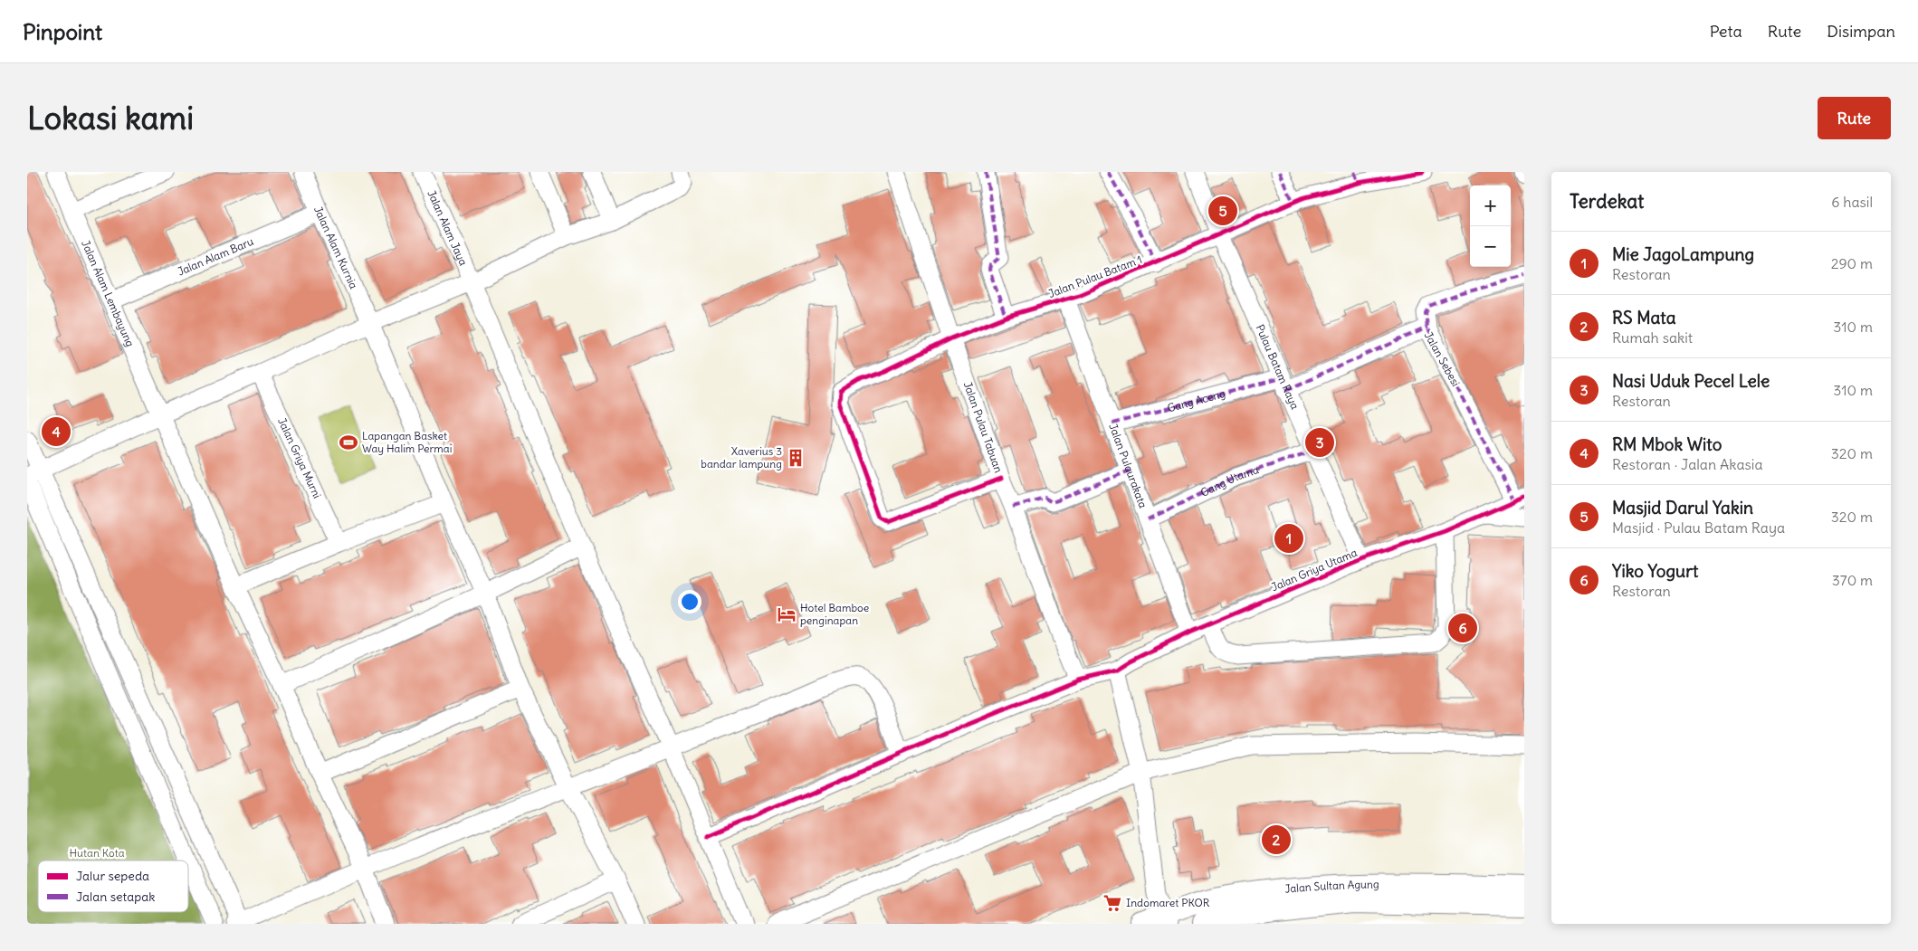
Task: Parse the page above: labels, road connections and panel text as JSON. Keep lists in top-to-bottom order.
{
  "streets": {
    "main road": ["Jalan Sultan Agung"],
    "street": [
      "Jalan Alam Jaya",
      "Jalan Alam Kurnia",
      "Jalan Alam Baru",
      "Jalan Pulau Batam 1",
      "Jalan Alam Lembayung",
      "Jalan Sebesi",
      "Pulau Batam Raya",
      "Gang Aceng",
      "Jalan Pulau Tabuan",
      "Jalan Griya Murni",
      "Jalan Pulaurakata",
      "Gang Utama",
      "Jalan Griya Utama"
    ]
  },
  "crossings": [
    ["Jalan Alam Jaya", "Jalan Griya Utama"],
    ["Jalan Alam Kurnia", "Jalan Alam Baru"],
    ["Jalan Alam Baru", "Jalan Alam Lembayung"],
    ["Jalan Pulau Batam 1", "Pulau Batam Raya"],
    ["Jalan Pulau Batam 1", "Jalan Pulau Tabuan"],
    ["Jalan Pulau Batam 1", "Jalan Pulaurakata"],
    ["Jalan Sebesi", "Pulau Batam Raya"],
    ["Jalan Sebesi", "Gang Aceng"],
    ["Jalan Sebesi", "Jalan Griya Utama"],
    ["Pulau Batam Raya", "Gang Aceng"],
    ["Pulau Batam Raya", "Gang Utama"],
    ["Pulau Batam Raya", "Jalan Griya Utama"],
    ["Gang Aceng", "Jalan Pulaurakata"],
    ["Jalan Pulau Tabuan", "Jalan Griya Utama"],
    ["Jalan Pulaurakata", "Gang Utama"],
    ["Jalan Pulaurakata", "Jalan Griya Utama"]
  ],
  "parks": ["Hutan Kota"],
  "places": {
    "sports": ["Lapangan Basket Way Halim Permai"],
    "building": ["Xaverius 3 bandar lampung"],
    "hotel": ["Hotel Bamboe penginapan"],
    "supermarket": ["Indomaret PKOR"]
  },
  "legend": ["Jalur sepeda", "Jalan setapak"],
  "page": {
    "header": "Pinpoint",
    "nav": ["Peta", "Rute", "Disimpan"],
    "buttons": "Rute",
    "title": "Lokasi kami",
    "heading": ["Terdekat", "6 hasil"],
    "map_buttons": ["+", "−"],
    "pins": [
      "5",
      "4",
      "3",
      "1",
      "6",
      "2"
    ],
    "list": [
      {
        "mark": "1",
        "name": "Mie JagoLampung",
        "note": "Restoran",
        "value": "290 m"
      },
      {
        "mark": "2",
        "name": "RS Mata",
        "note": "Rumah sakit",
        "value": "310 m"
      },
      {
        "mark": "3",
        "name": "Nasi Uduk Pecel Lele",
        "note": "Restoran",
        "value": "310 m"
      },
      {
        "mark": "4",
        "name": "RM Mbok Wito",
        "note": "Restoran · Jalan Akasia",
        "value": "320 m"
      },
      {
        "mark": "5",
        "name": "Masjid Darul Yakin",
        "note": "Masjid · Pulau Batam Raya",
        "value": "320 m"
      },
      {
        "mark": "6",
        "name": "Yiko Yogurt",
        "note": "Restoran",
        "value": "370 m"
      }
    ]
  }
}
